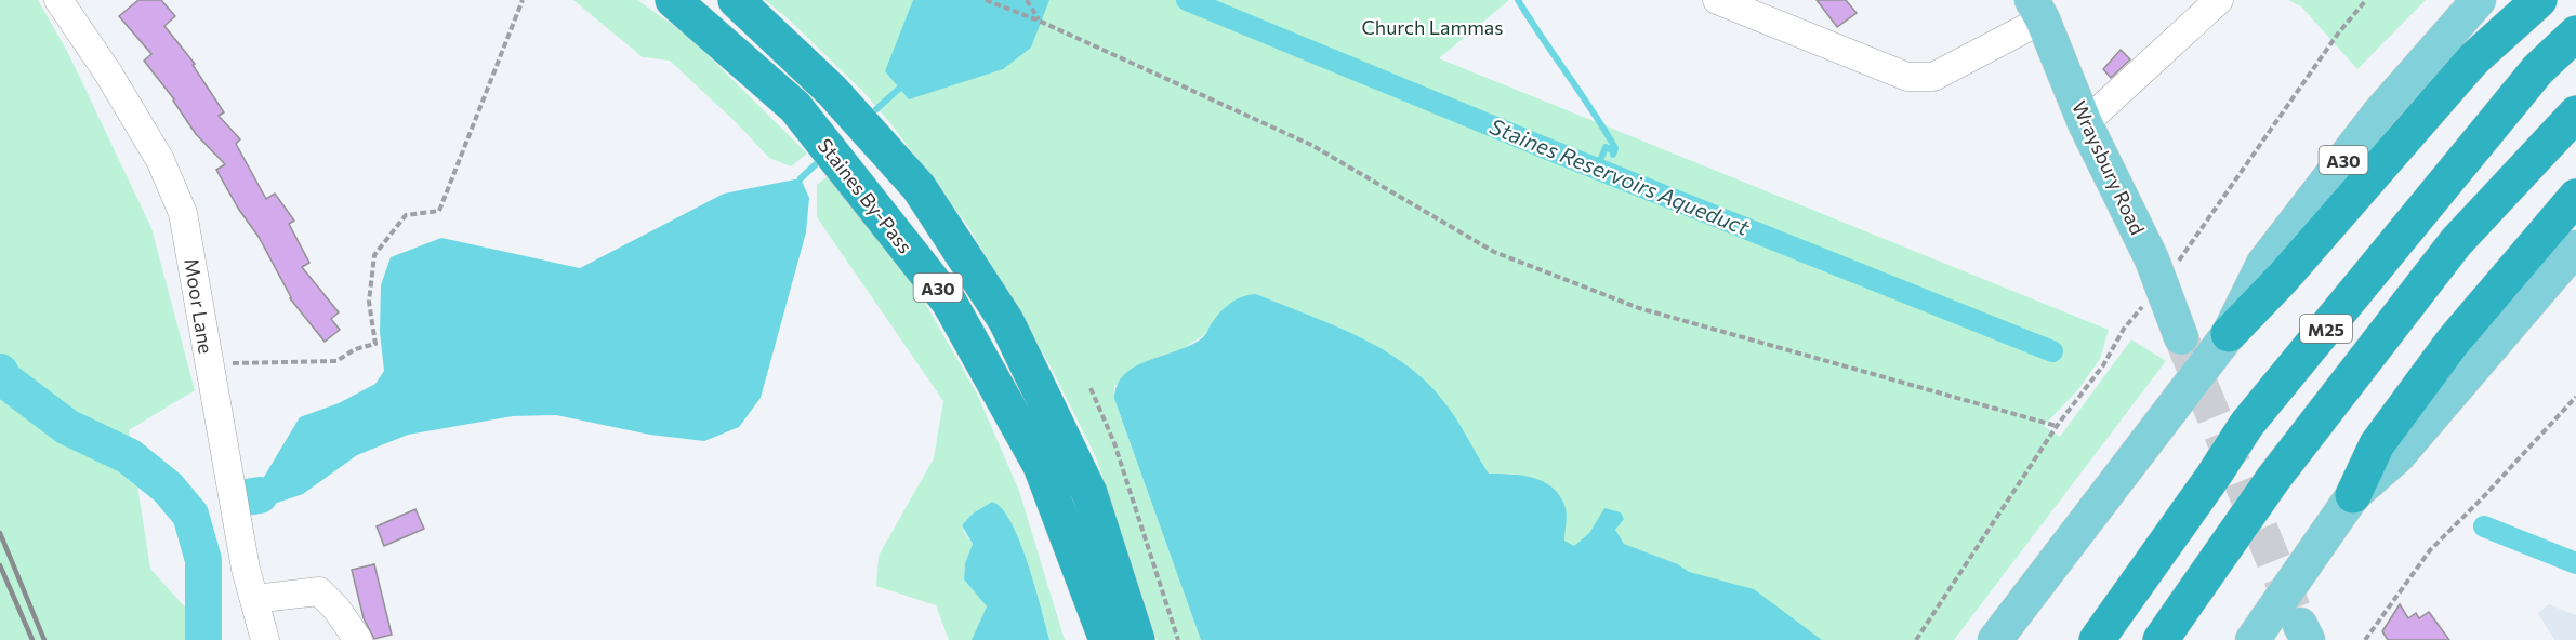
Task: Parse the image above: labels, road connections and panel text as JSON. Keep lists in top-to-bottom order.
{
  "streets": {
    "highway": ["A30", "Staines By-Pass", "M25"],
    "main road": ["Wraysbury Road"],
    "street": ["Moor Lane"]
  },
  "water": ["Staines Reservoirs Aqueduct"],
  "parks": ["Church Lammas"]
}
